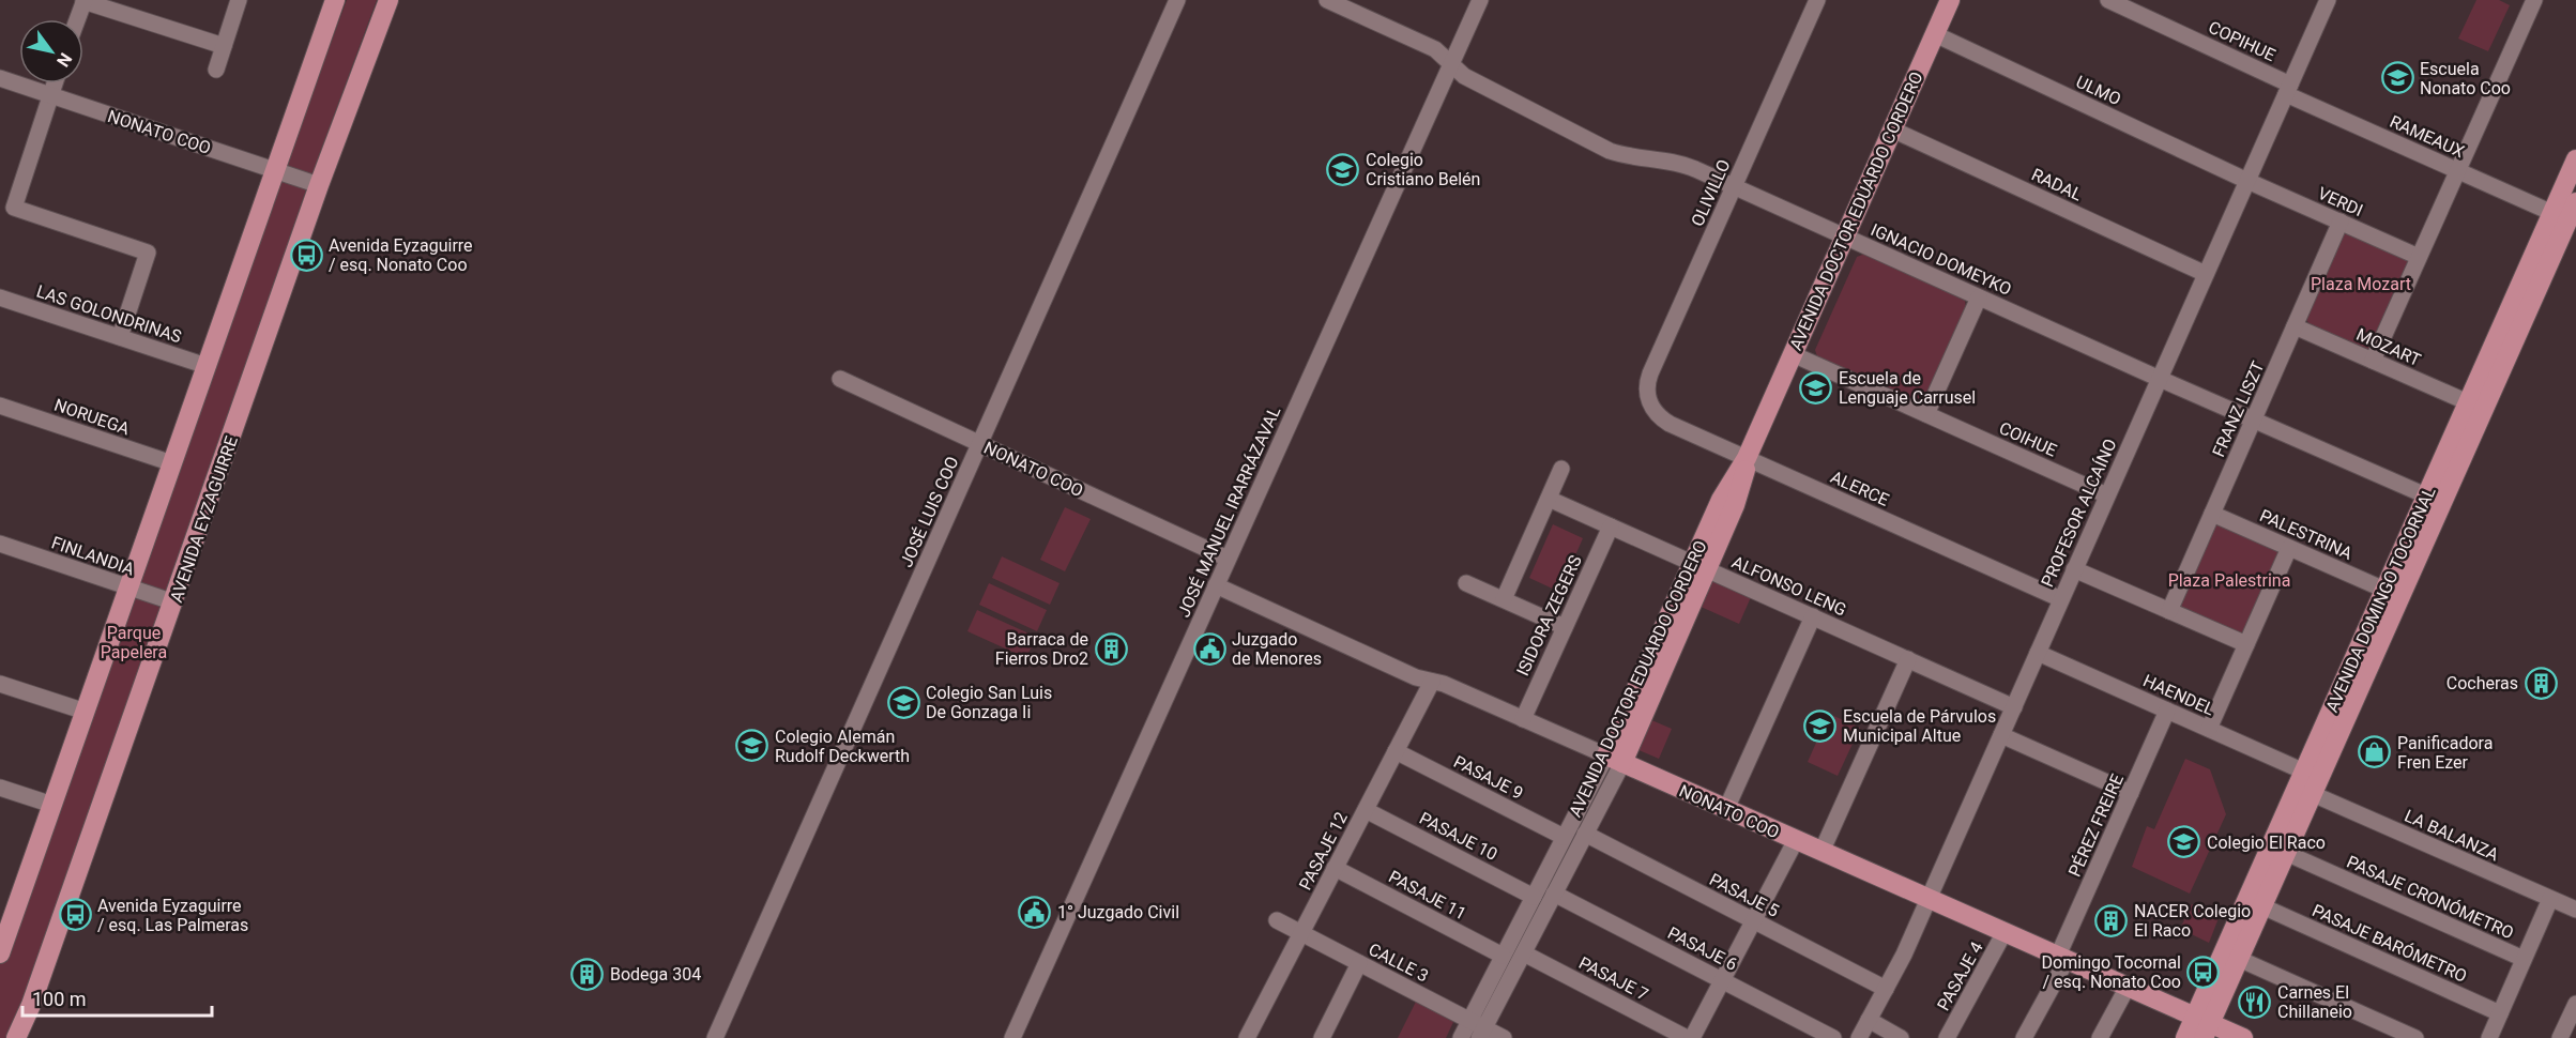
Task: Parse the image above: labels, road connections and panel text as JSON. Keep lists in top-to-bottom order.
{
  "streets": {
    "main road": [
      "NONATO COO",
      "AVENIDA DOCTOR EDUARDO CORDERO",
      "AVENIDA EYZAGUIRRE",
      "AVENIDA DOMINGO TOCORNAL"
    ],
    "street": [
      "COPIHUE",
      "ULMO",
      "RAMEAUX",
      "RADAL",
      "OLIVILLO",
      "VERDI",
      "IGNACIO DOMEYKO",
      "LAS GOLONDRINAS",
      "MOZART",
      "FRANZ LISZT",
      "NORUEGA",
      "COIHUE",
      "ALERCE",
      "JOSÉ LUIS COO",
      "JOSÉ MANUEL IRARRÁZAVAL",
      "PROFESOR ALCAÍNO",
      "PALESTRINA",
      "FINLANDIA",
      "ALFONSO LENG",
      "ISIDORA ZEGERS",
      "HAENDEL",
      "PASAJE 9",
      "PÉREZ FREIRE",
      "LA BALANZA",
      "PASAJE 10",
      "PASAJE 12",
      "PASAJE 11",
      "PASAJE 5",
      "PASAJE CRONÓMETRO",
      "PASAJE BARÓMETRO",
      "PASAJE 6",
      "CALLE 3",
      "PASAJE 4",
      "PASAJE 7"
    ]
  },
  "crossings": [
    ["COPIHUE", "RAMEAUX"],
    ["COPIHUE", "PROFESOR ALCAÍNO"],
    ["ULMO", "VERDI"],
    ["ULMO", "AVENIDA DOCTOR EDUARDO CORDERO"],
    ["ULMO", "PROFESOR ALCAÍNO"],
    ["NONATO COO", "AVENIDA DOCTOR EDUARDO CORDERO"],
    ["NONATO COO", "JOSÉ LUIS COO"],
    ["NONATO COO", "JOSÉ MANUEL IRARRÁZAVAL"],
    ["NONATO COO", "PROFESOR ALCAÍNO"],
    ["NONATO COO", "AVENIDA EYZAGUIRRE"],
    ["NONATO COO", "AVENIDA DOMINGO TOCORNAL"],
    ["NONATO COO", "ISIDORA ZEGERS"],
    ["NONATO COO", "PÉREZ FREIRE"],
    ["NONATO COO", "PASAJE 12"],
    ["NONATO COO", "PASAJE 4"],
    ["RAMEAUX", "PROFESOR ALCAÍNO"],
    ["RAMEAUX", "AVENIDA DOMINGO TOCORNAL"],
    ["RADAL", "AVENIDA DOCTOR EDUARDO CORDERO"],
    ["RADAL", "PROFESOR ALCAÍNO"],
    ["OLIVILLO", "IGNACIO DOMEYKO"],
    ["OLIVILLO", "ALERCE"],
    ["VERDI", "FRANZ LISZT"],
    ["VERDI", "PROFESOR ALCAÍNO"],
    ["AVENIDA DOCTOR EDUARDO CORDERO", "IGNACIO DOMEYKO"],
    ["AVENIDA DOCTOR EDUARDO CORDERO", "COIHUE"],
    ["AVENIDA DOCTOR EDUARDO CORDERO", "ALERCE"],
    ["AVENIDA DOCTOR EDUARDO CORDERO", "ALFONSO LENG"],
    ["AVENIDA DOCTOR EDUARDO CORDERO", "PASAJE 9"],
    ["AVENIDA DOCTOR EDUARDO CORDERO", "PASAJE 10"],
    ["AVENIDA DOCTOR EDUARDO CORDERO", "PASAJE 11"],
    ["AVENIDA DOCTOR EDUARDO CORDERO", "PASAJE 5"],
    ["AVENIDA DOCTOR EDUARDO CORDERO", "PASAJE 6"],
    ["AVENIDA DOCTOR EDUARDO CORDERO", "CALLE 3"],
    ["AVENIDA DOCTOR EDUARDO CORDERO", "PASAJE 7"],
    ["IGNACIO DOMEYKO", "FRANZ LISZT"],
    ["IGNACIO DOMEYKO", "JOSÉ MANUEL IRARRÁZAVAL"],
    ["IGNACIO DOMEYKO", "PROFESOR ALCAÍNO"],
    ["IGNACIO DOMEYKO", "AVENIDA DOMINGO TOCORNAL"],
    ["MOZART", "FRANZ LISZT"],
    ["MOZART", "AVENIDA DOMINGO TOCORNAL"],
    ["FRANZ LISZT", "PALESTRINA"],
    ["COIHUE", "PROFESOR ALCAÍNO"],
    ["ALERCE", "PROFESOR ALCAÍNO"],
    ["PROFESOR ALCAÍNO", "ALFONSO LENG"],
    ["PROFESOR ALCAÍNO", "HAENDEL"],
    ["PROFESOR ALCAÍNO", "PASAJE 5"],
    ["AVENIDA EYZAGUIRRE", "FINLANDIA"],
    ["PALESTRINA", "AVENIDA DOMINGO TOCORNAL"],
    ["ALFONSO LENG", "ISIDORA ZEGERS"],
    ["AVENIDA DOMINGO TOCORNAL", "HAENDEL"],
    ["AVENIDA DOMINGO TOCORNAL", "LA BALANZA"],
    ["AVENIDA DOMINGO TOCORNAL", "PASAJE CRONÓMETRO"],
    ["AVENIDA DOMINGO TOCORNAL", "PASAJE BARÓMETRO"],
    ["HAENDEL", "PÉREZ FREIRE"],
    ["PASAJE 9", "PASAJE 12"],
    ["PASAJE 10", "PASAJE 12"],
    ["PASAJE 12", "PASAJE 11"],
    ["PASAJE 12", "CALLE 3"]
  ],
  "parks": ["Plaza Mozart", "Plaza Palestrina", "Parque Papelera"],
  "places": {
    "school or university": [
      "Escuela Nonato Coo",
      "Colegio Cristiano Belén",
      "Escuela de Lenguaje Carrusel",
      "Colegio San Luis De Gonzaga Ii",
      "Escuela de Párvulos Municipal Altue",
      "Colegio Alemán Rudolf Deckwerth",
      "Colegio El Raco"
    ],
    "bus stop": ["Avenida Eyzaguirre / esq. Nonato Coo", "Avenida Eyzaguirre / esq. Las Palmeras", "Domingo Tocornal / esq. Nonato Coo"],
    "building": [
      "Barraca de Fierros Dro2",
      "Cocheras",
      "NACER Colegio El Raco",
      "Bodega 304"
    ],
    "public building": ["Juzgado de Menores", "1° Juzgado Civil"],
    "shop": ["Panificadora Fren Ezer"],
    "restaurant": ["Carnes El Chillaneio"]
  },
  "scale_bar": "100 m",
  "north": "bottom right"
}
